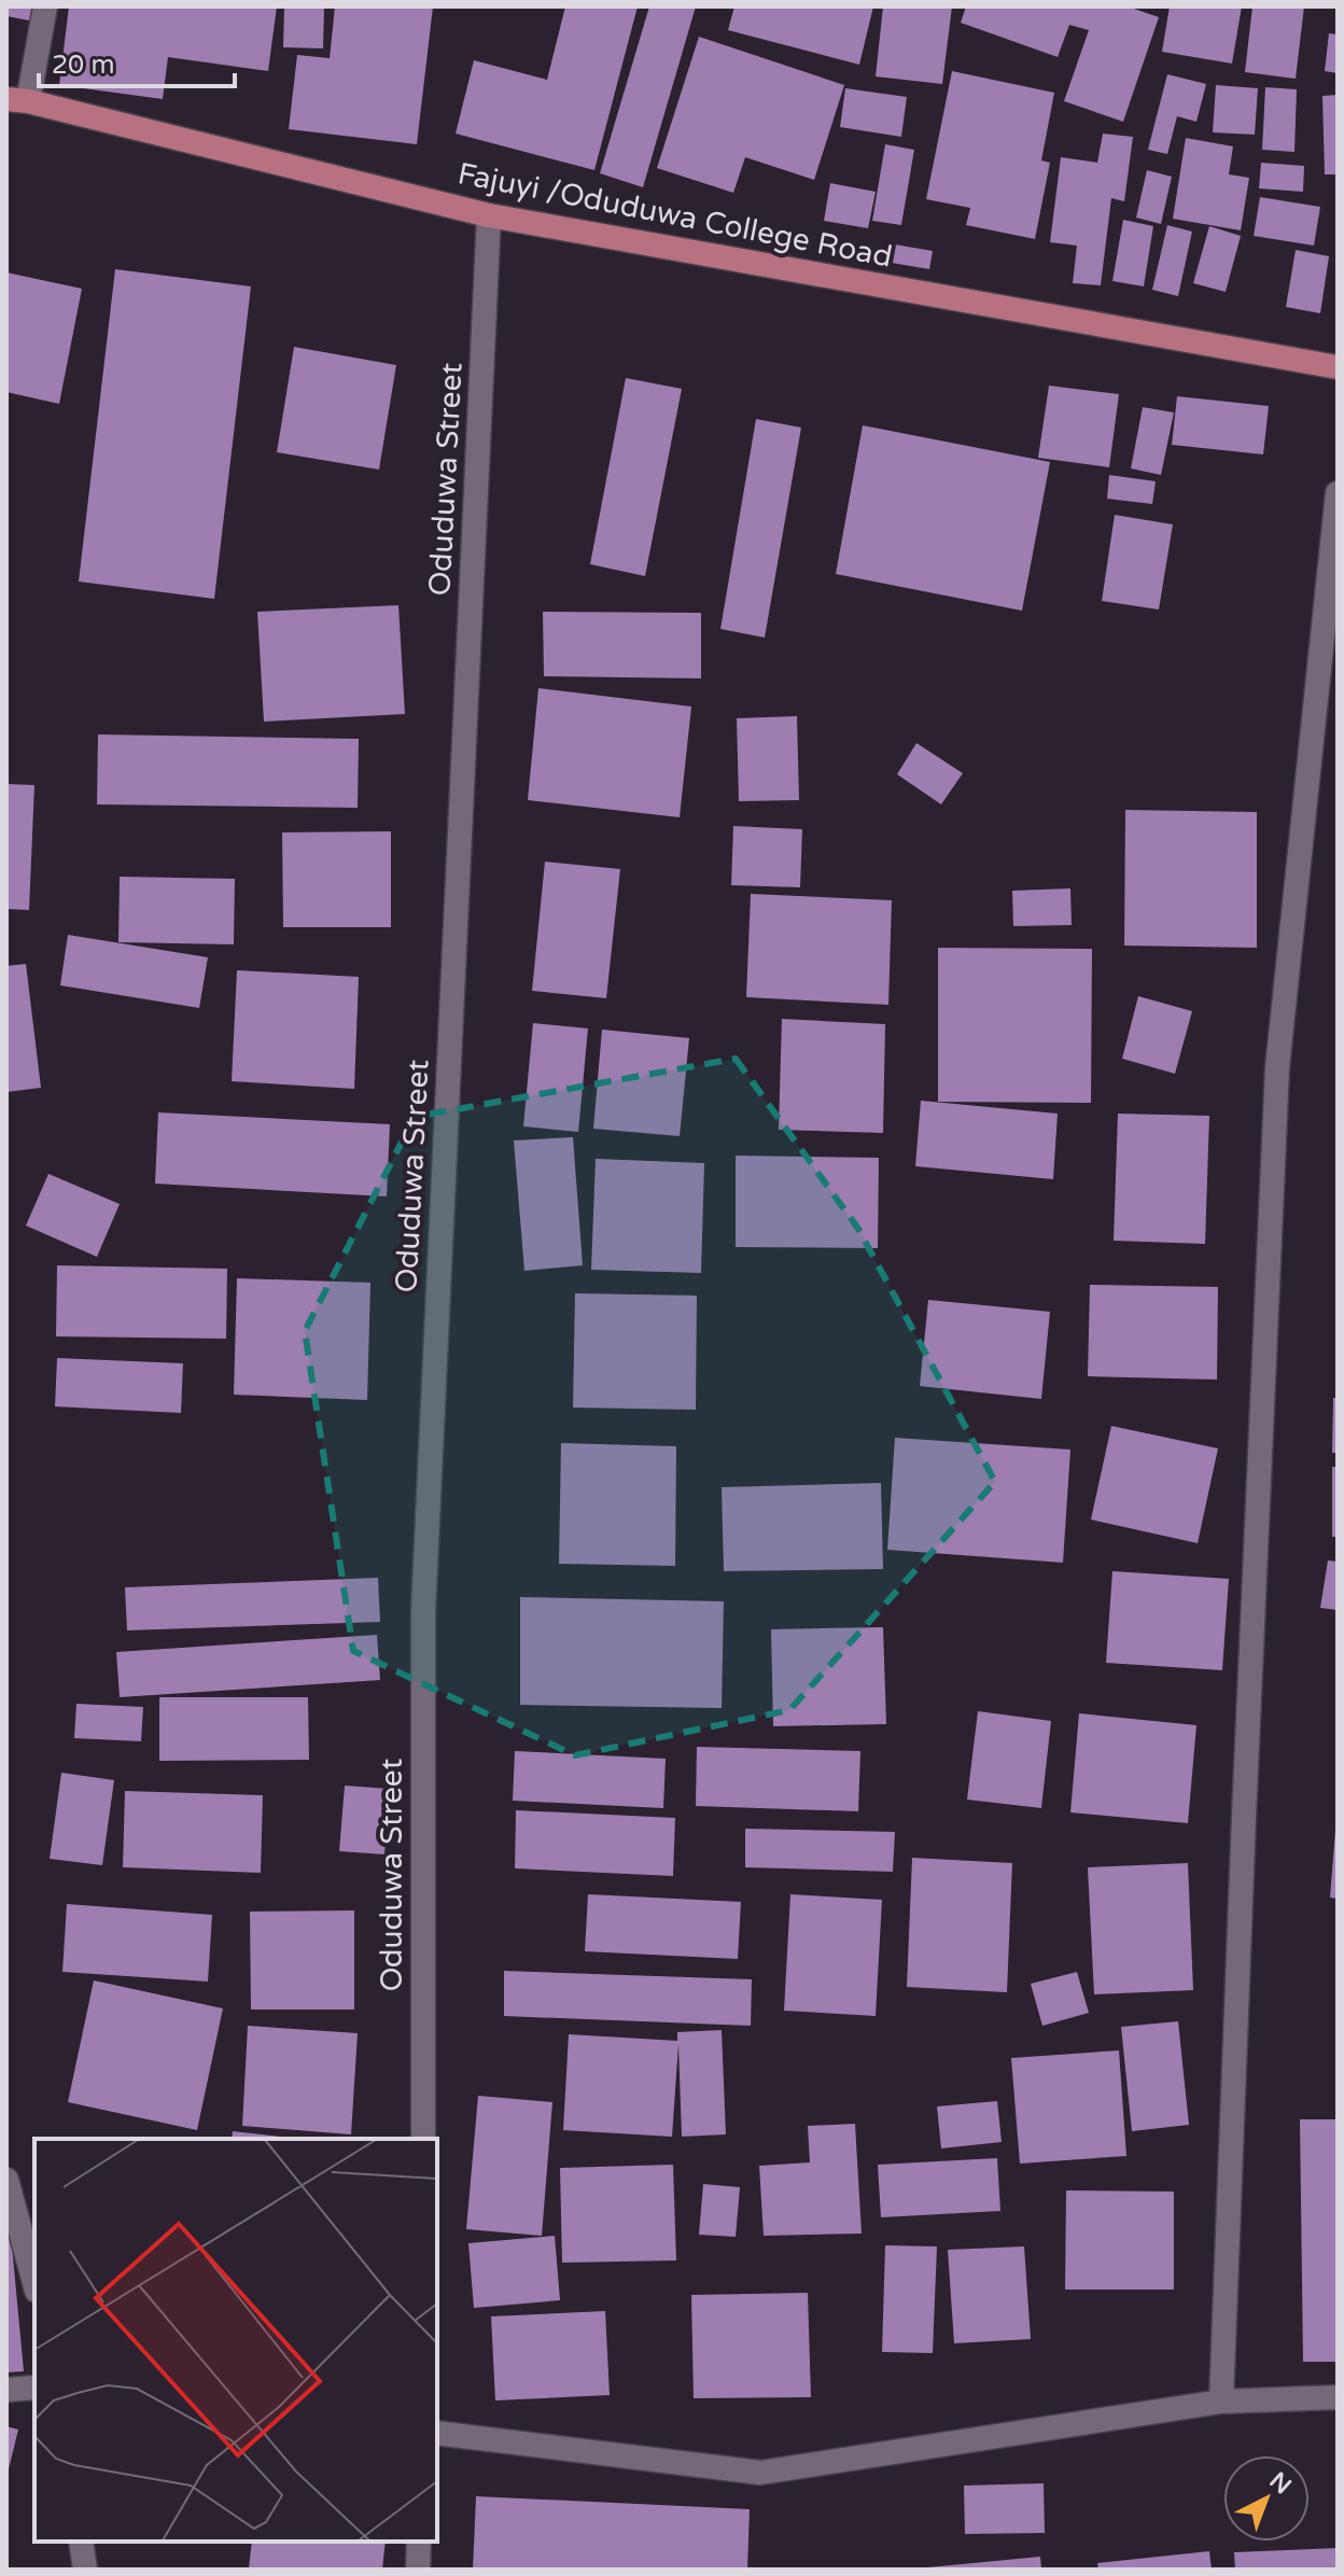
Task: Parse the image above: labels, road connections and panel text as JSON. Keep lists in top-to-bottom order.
{
  "streets": {
    "main road": ["Fajuyi /Oduduwa College Road"],
    "street": ["Oduduwa Street"]
  },
  "crossings": [
    ["Fajuyi /Oduduwa College Road", "Oduduwa Street"]
  ],
  "scale_bar": "20 m",
  "north": "top right"
}
